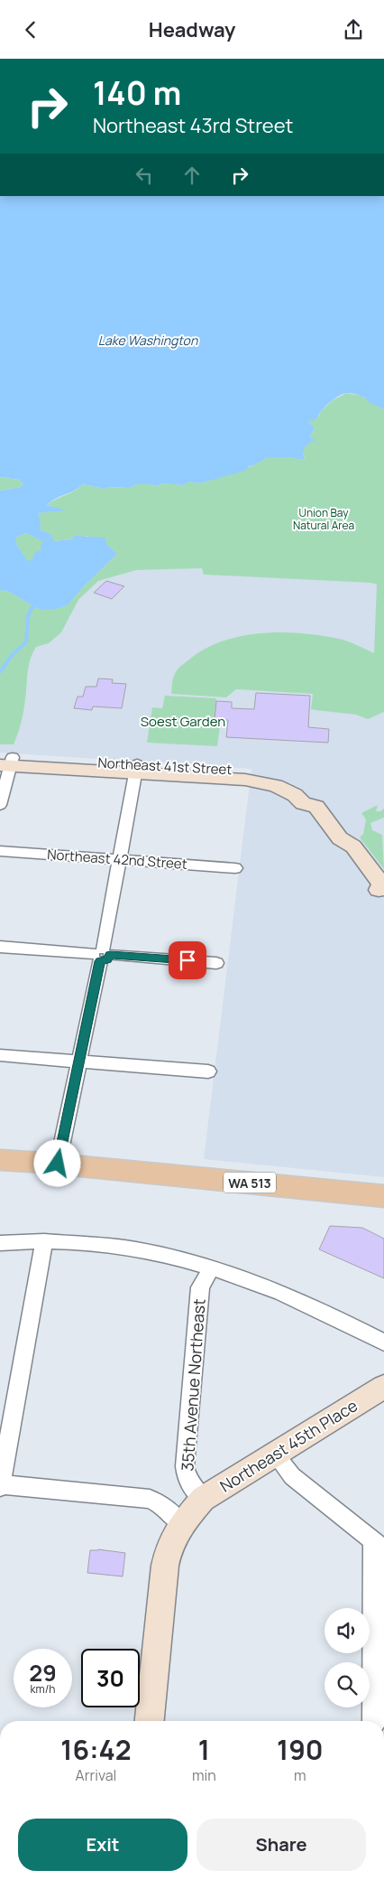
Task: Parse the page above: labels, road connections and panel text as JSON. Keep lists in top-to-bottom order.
{
  "streets": {
    "main road": ["WA 513"],
    "street": [
      "Northeast 41st Street",
      "Northeast 42nd Street",
      "35th Avenue Northeast",
      "Northeast 45th Place"
    ]
  },
  "crossings": [
    ["35th Avenue Northeast", "Northeast 45th Place"]
  ],
  "water": ["Lake Washington"],
  "parks": ["Union Bay Natural Area", "Soest Garden"],
  "page": {
    "header": "Headway",
    "turn": ["140 m", "Northeast 43rd Street"],
    "speed": "29 km/h",
    "limit": "30",
    "eta": [
      "16:42",
      "Arrival",
      "1",
      "min",
      "190",
      "m"
    ],
    "buttons": ["Exit", "Share"]
  }
}
